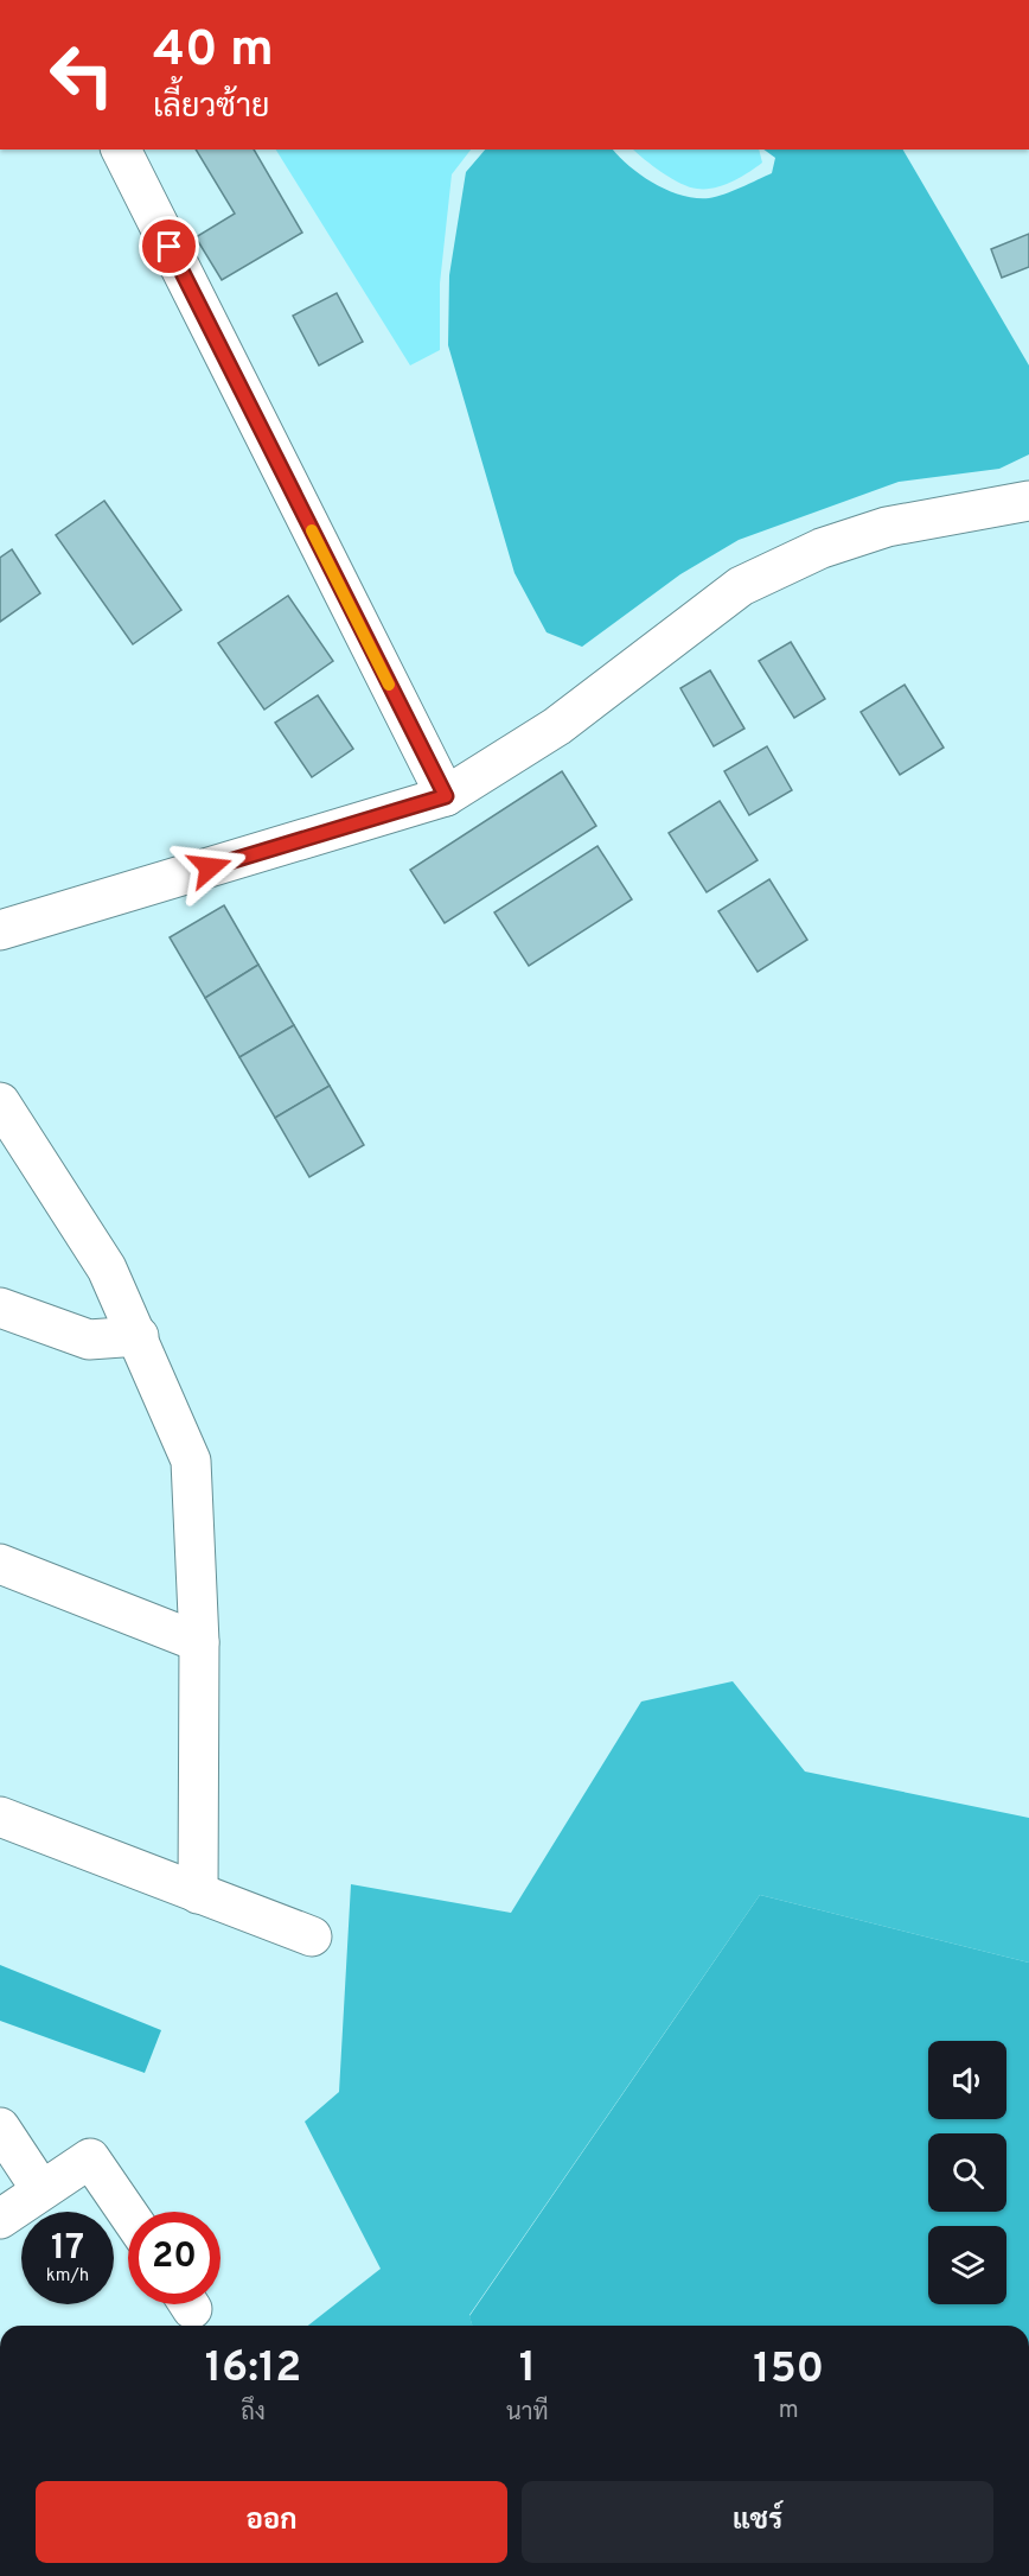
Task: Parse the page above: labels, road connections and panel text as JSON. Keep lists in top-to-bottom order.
{
  "page": {
    "turn": ["40 m", "เลี้ยวซ้าย"],
    "speed": "17 km/h",
    "limit": "20",
    "eta": [
      "16:12",
      "ถึง",
      "1",
      "นาที",
      "150",
      "m"
    ],
    "buttons": ["ออก", "แชร์"]
  }
}
